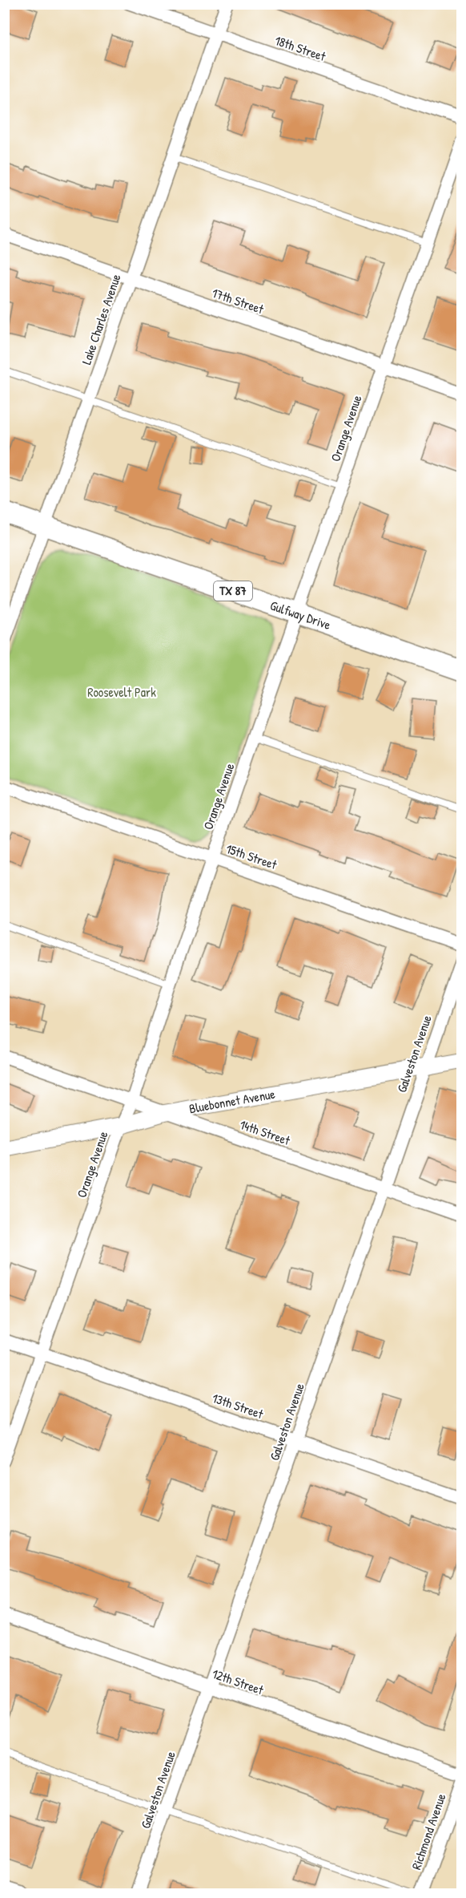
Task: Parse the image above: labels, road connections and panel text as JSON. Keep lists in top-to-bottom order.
{
  "streets": {
    "main road": ["TX 87", "Gulfway Drive"],
    "street": [
      "18th Street",
      "17th Street",
      "Lake Charles Avenue",
      "Orange Avenue",
      "15th Street",
      "Galveston Avenue",
      "Bluebonnet Avenue",
      "14th Street",
      "13th Street",
      "12th Street",
      "Richmond Avenue"
    ]
  },
  "crossings": [
    ["18th Street", "Lake Charles Avenue"],
    ["17th Street", "Lake Charles Avenue"],
    ["17th Street", "Orange Avenue"],
    ["Lake Charles Avenue", "Gulfway Drive"],
    ["Orange Avenue", "Gulfway Drive"],
    ["Orange Avenue", "15th Street"],
    ["Orange Avenue", "Bluebonnet Avenue"],
    ["Orange Avenue", "14th Street"],
    ["Orange Avenue", "13th Street"],
    ["Galveston Avenue", "Bluebonnet Avenue"],
    ["Galveston Avenue", "14th Street"],
    ["Galveston Avenue", "13th Street"],
    ["Galveston Avenue", "12th Street"],
    ["Bluebonnet Avenue", "14th Street"],
    ["12th Street", "Richmond Avenue"]
  ],
  "parks": ["Roosevelt Park"]
}
